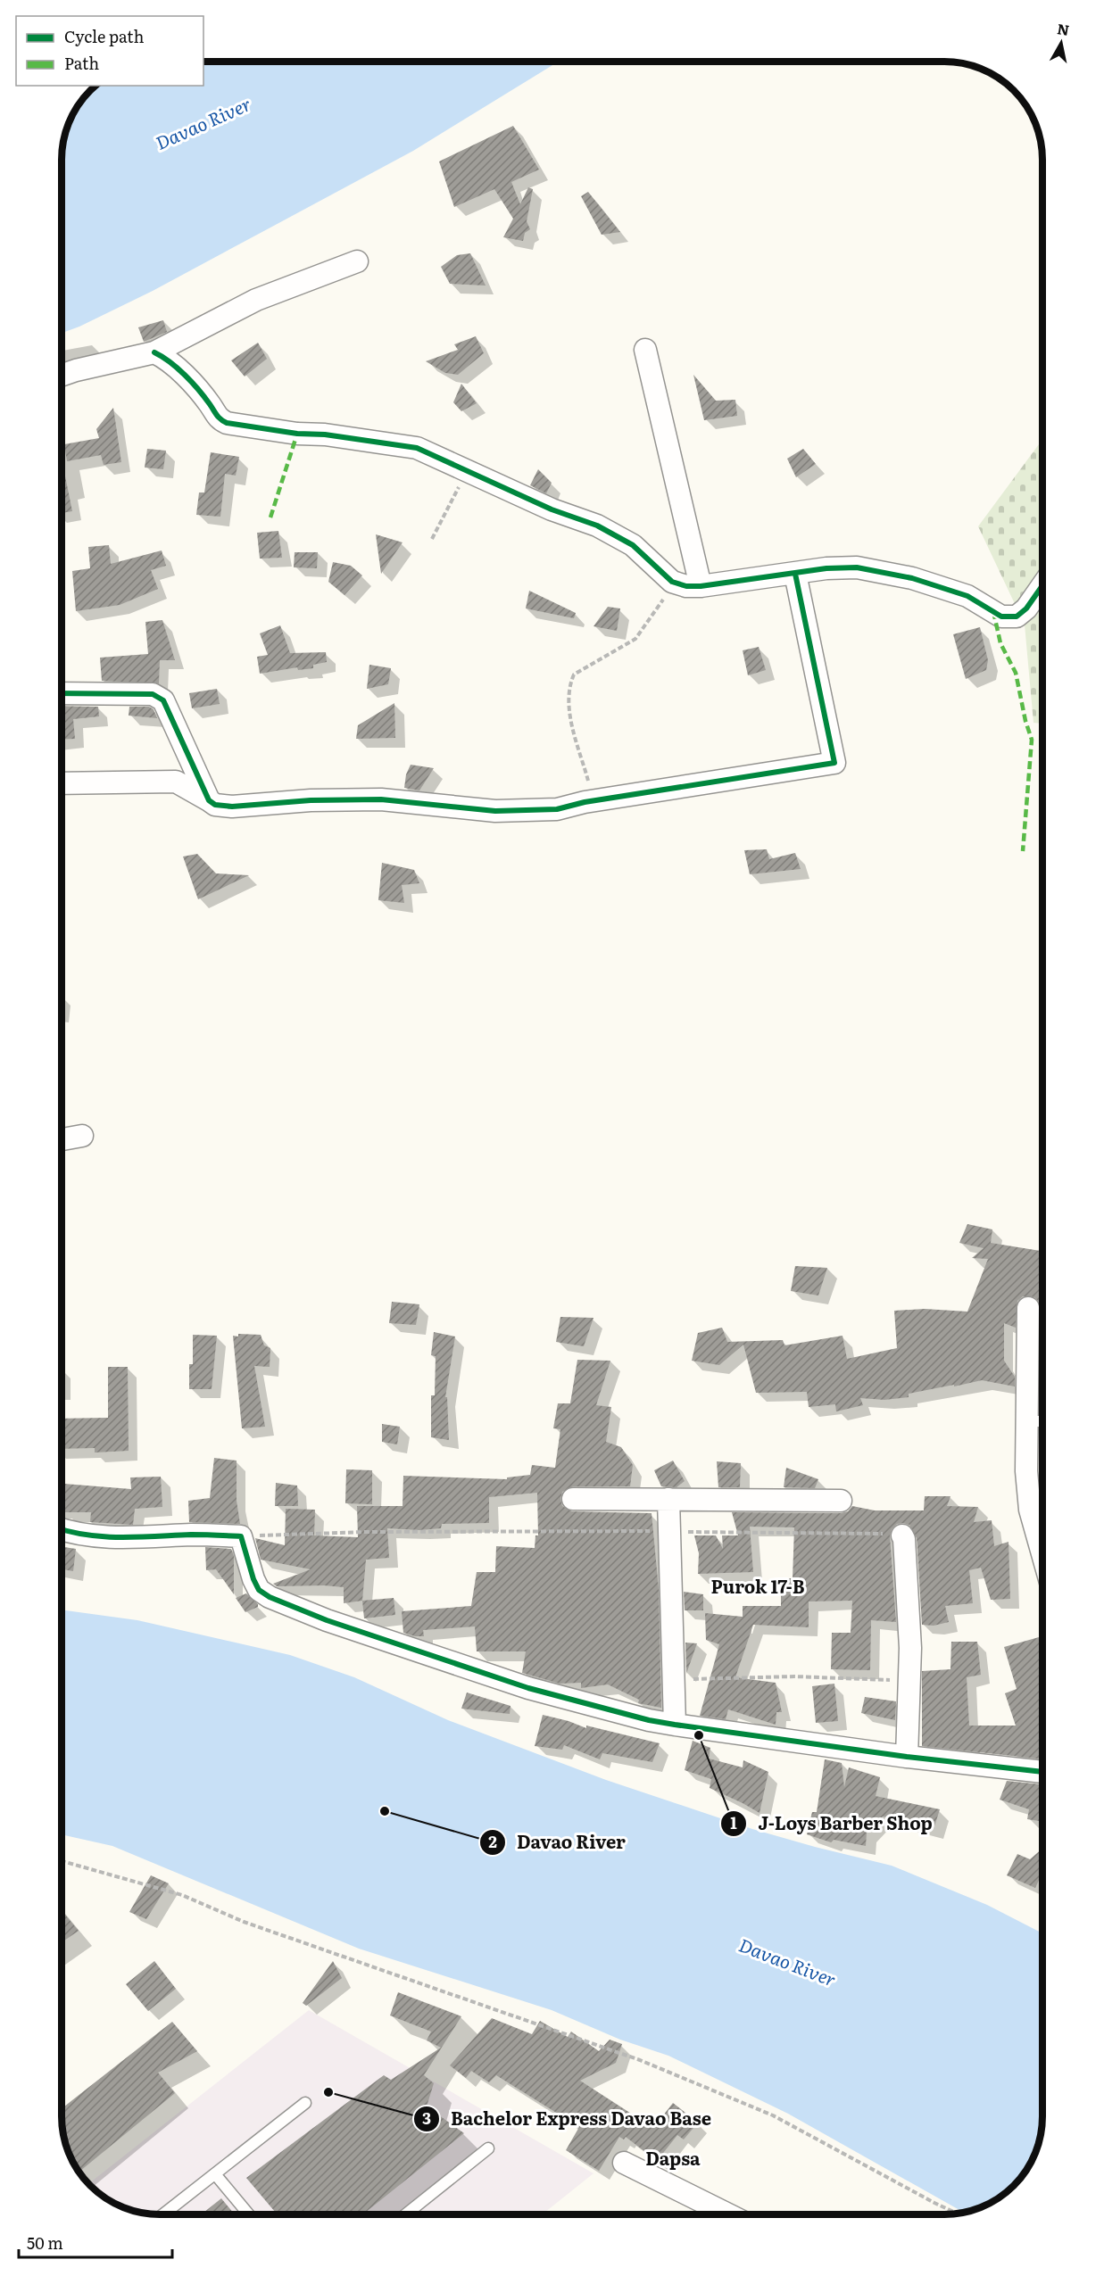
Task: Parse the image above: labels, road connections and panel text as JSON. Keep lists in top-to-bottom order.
{
  "districts": ["Purok 17-B", "Dapsa"],
  "water": ["Davao River"],
  "places": ["J-Loys Barber Shop", "Davao River", "Bachelor Express Davao Base"],
  "legend": ["Cycle path", "Path"],
  "scale_bar": "50 m",
  "north": "top"
}
